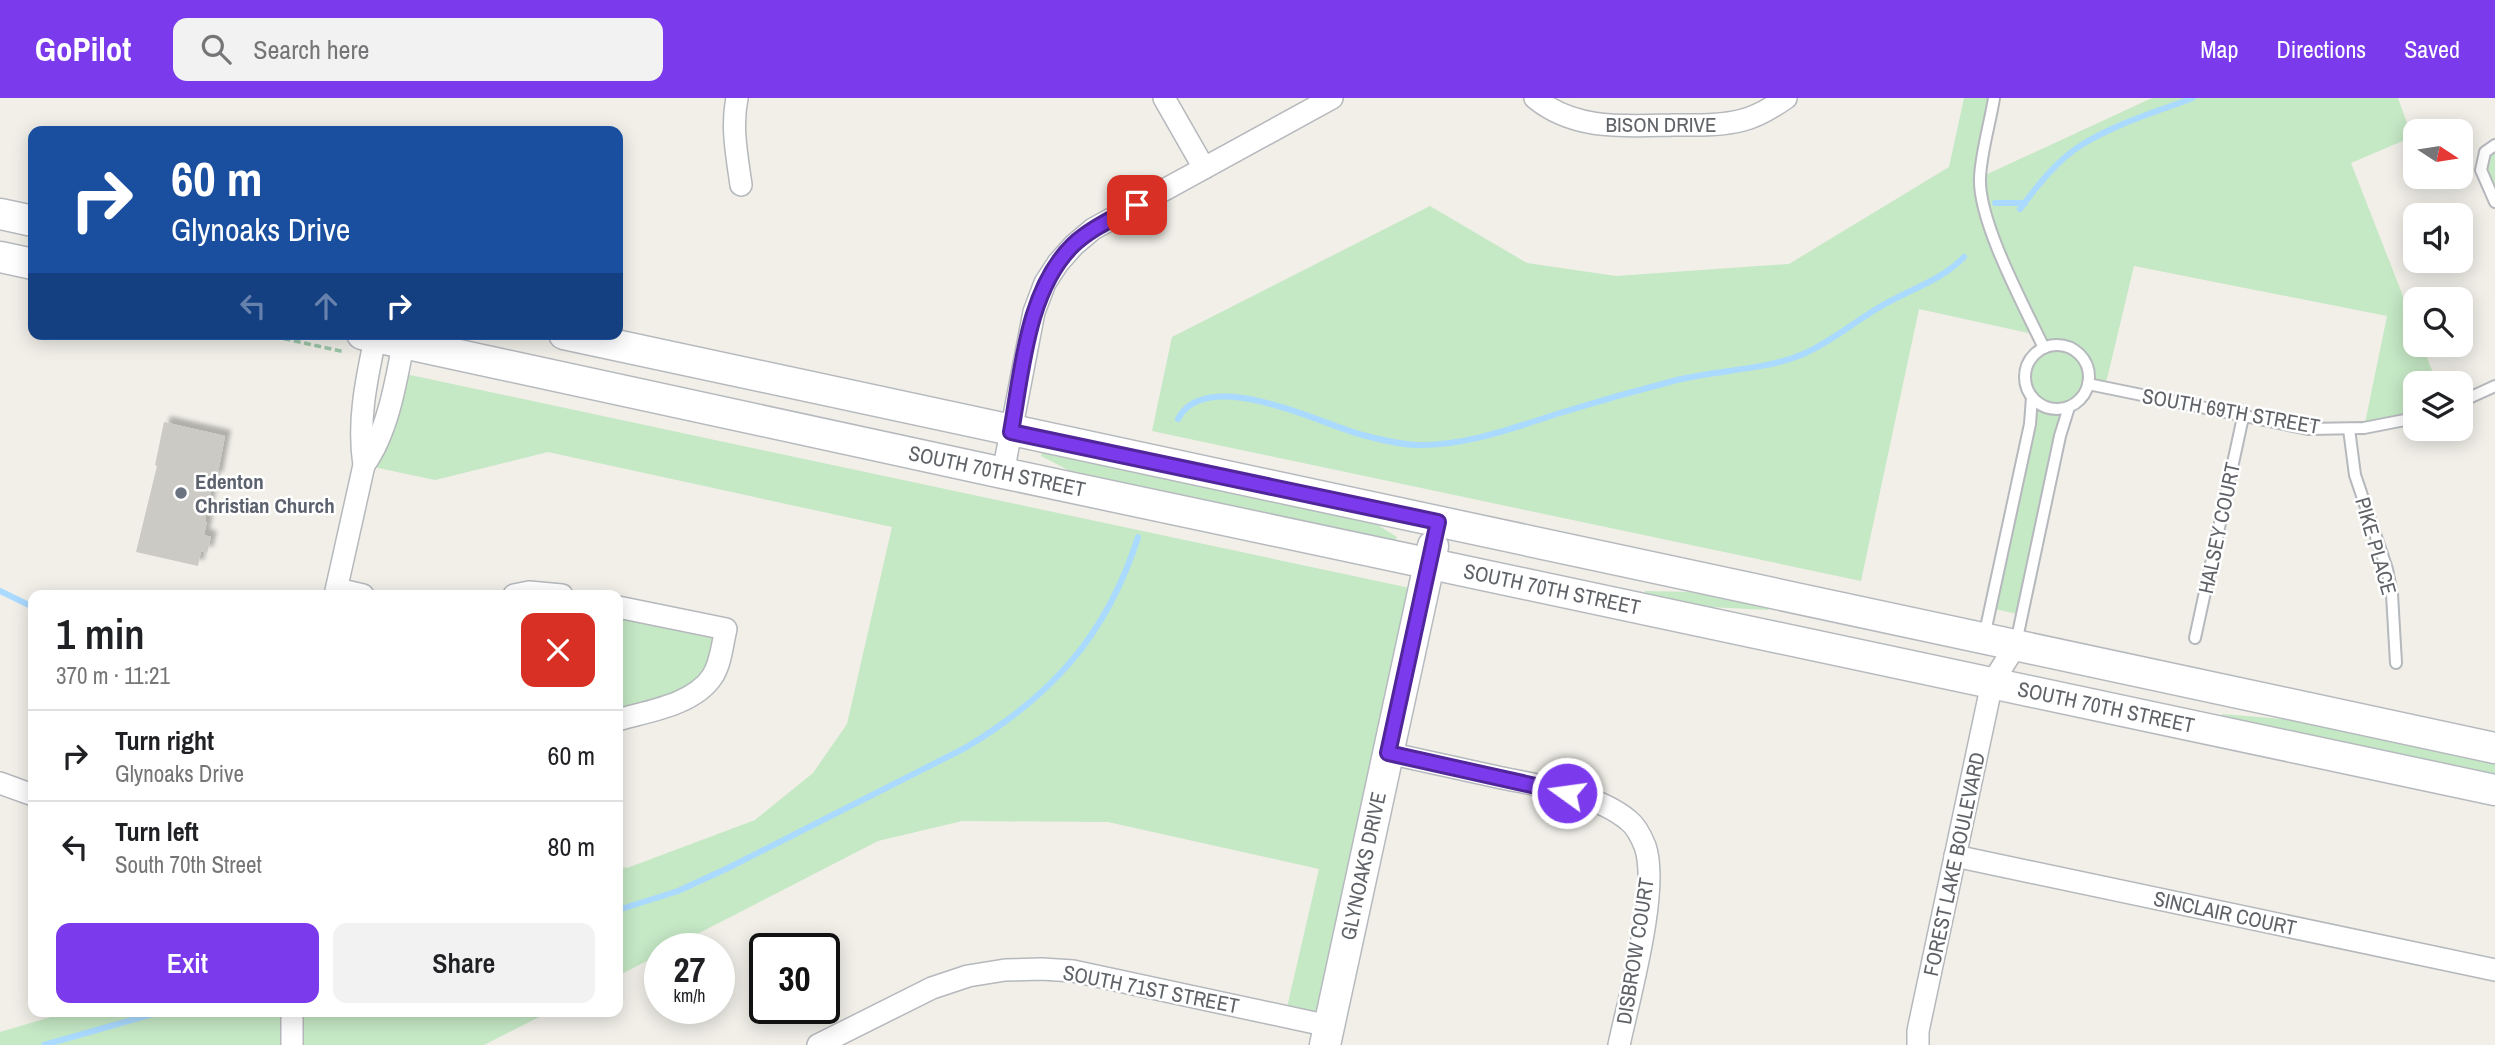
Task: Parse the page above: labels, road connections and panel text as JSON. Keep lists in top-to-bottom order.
{
  "streets": {
    "main road": ["SOUTH 70TH STREET", "GLYNOAKS DRIVE"],
    "street": [
      "BISON DRIVE",
      "FOREST LAKE BOULEVARD",
      "SINCLAIR COURT",
      "DISBROW COURT",
      "SOUTH 71ST STREET"
    ],
    "lane": ["SOUTH 69TH STREET", "HALSEY COURT", "PIKE PLACE"]
  },
  "crossings": [
    ["SOUTH 69TH STREET", "HALSEY COURT"],
    ["SOUTH 69TH STREET", "PIKE PLACE"],
    ["SOUTH 69TH STREET", "FOREST LAKE BOULEVARD"],
    ["SOUTH 70TH STREET", "FOREST LAKE BOULEVARD"],
    ["SOUTH 70TH STREET", "GLYNOAKS DRIVE"],
    ["FOREST LAKE BOULEVARD", "SINCLAIR COURT"],
    ["GLYNOAKS DRIVE", "DISBROW COURT"],
    ["GLYNOAKS DRIVE", "SOUTH 71ST STREET"]
  ],
  "places": ["Edenton Christian Church"],
  "north": "right",
  "page": {
    "header": "GoPilot",
    "search": "Search here",
    "nav": ["Map", "Directions", "Saved"],
    "turn": ["60 m", "Glynoaks Drive"],
    "heading": ["1 min", "370 m · 11:21"],
    "list": [
      {
        "name": "Turn right",
        "note": "Glynoaks Drive",
        "value": "60 m"
      },
      {
        "name": "Turn left",
        "note": "South 70th Street",
        "value": "80 m"
      }
    ],
    "buttons": ["Exit", "Share"],
    "speed": "27 km/h",
    "limit": "30"
  }
}
